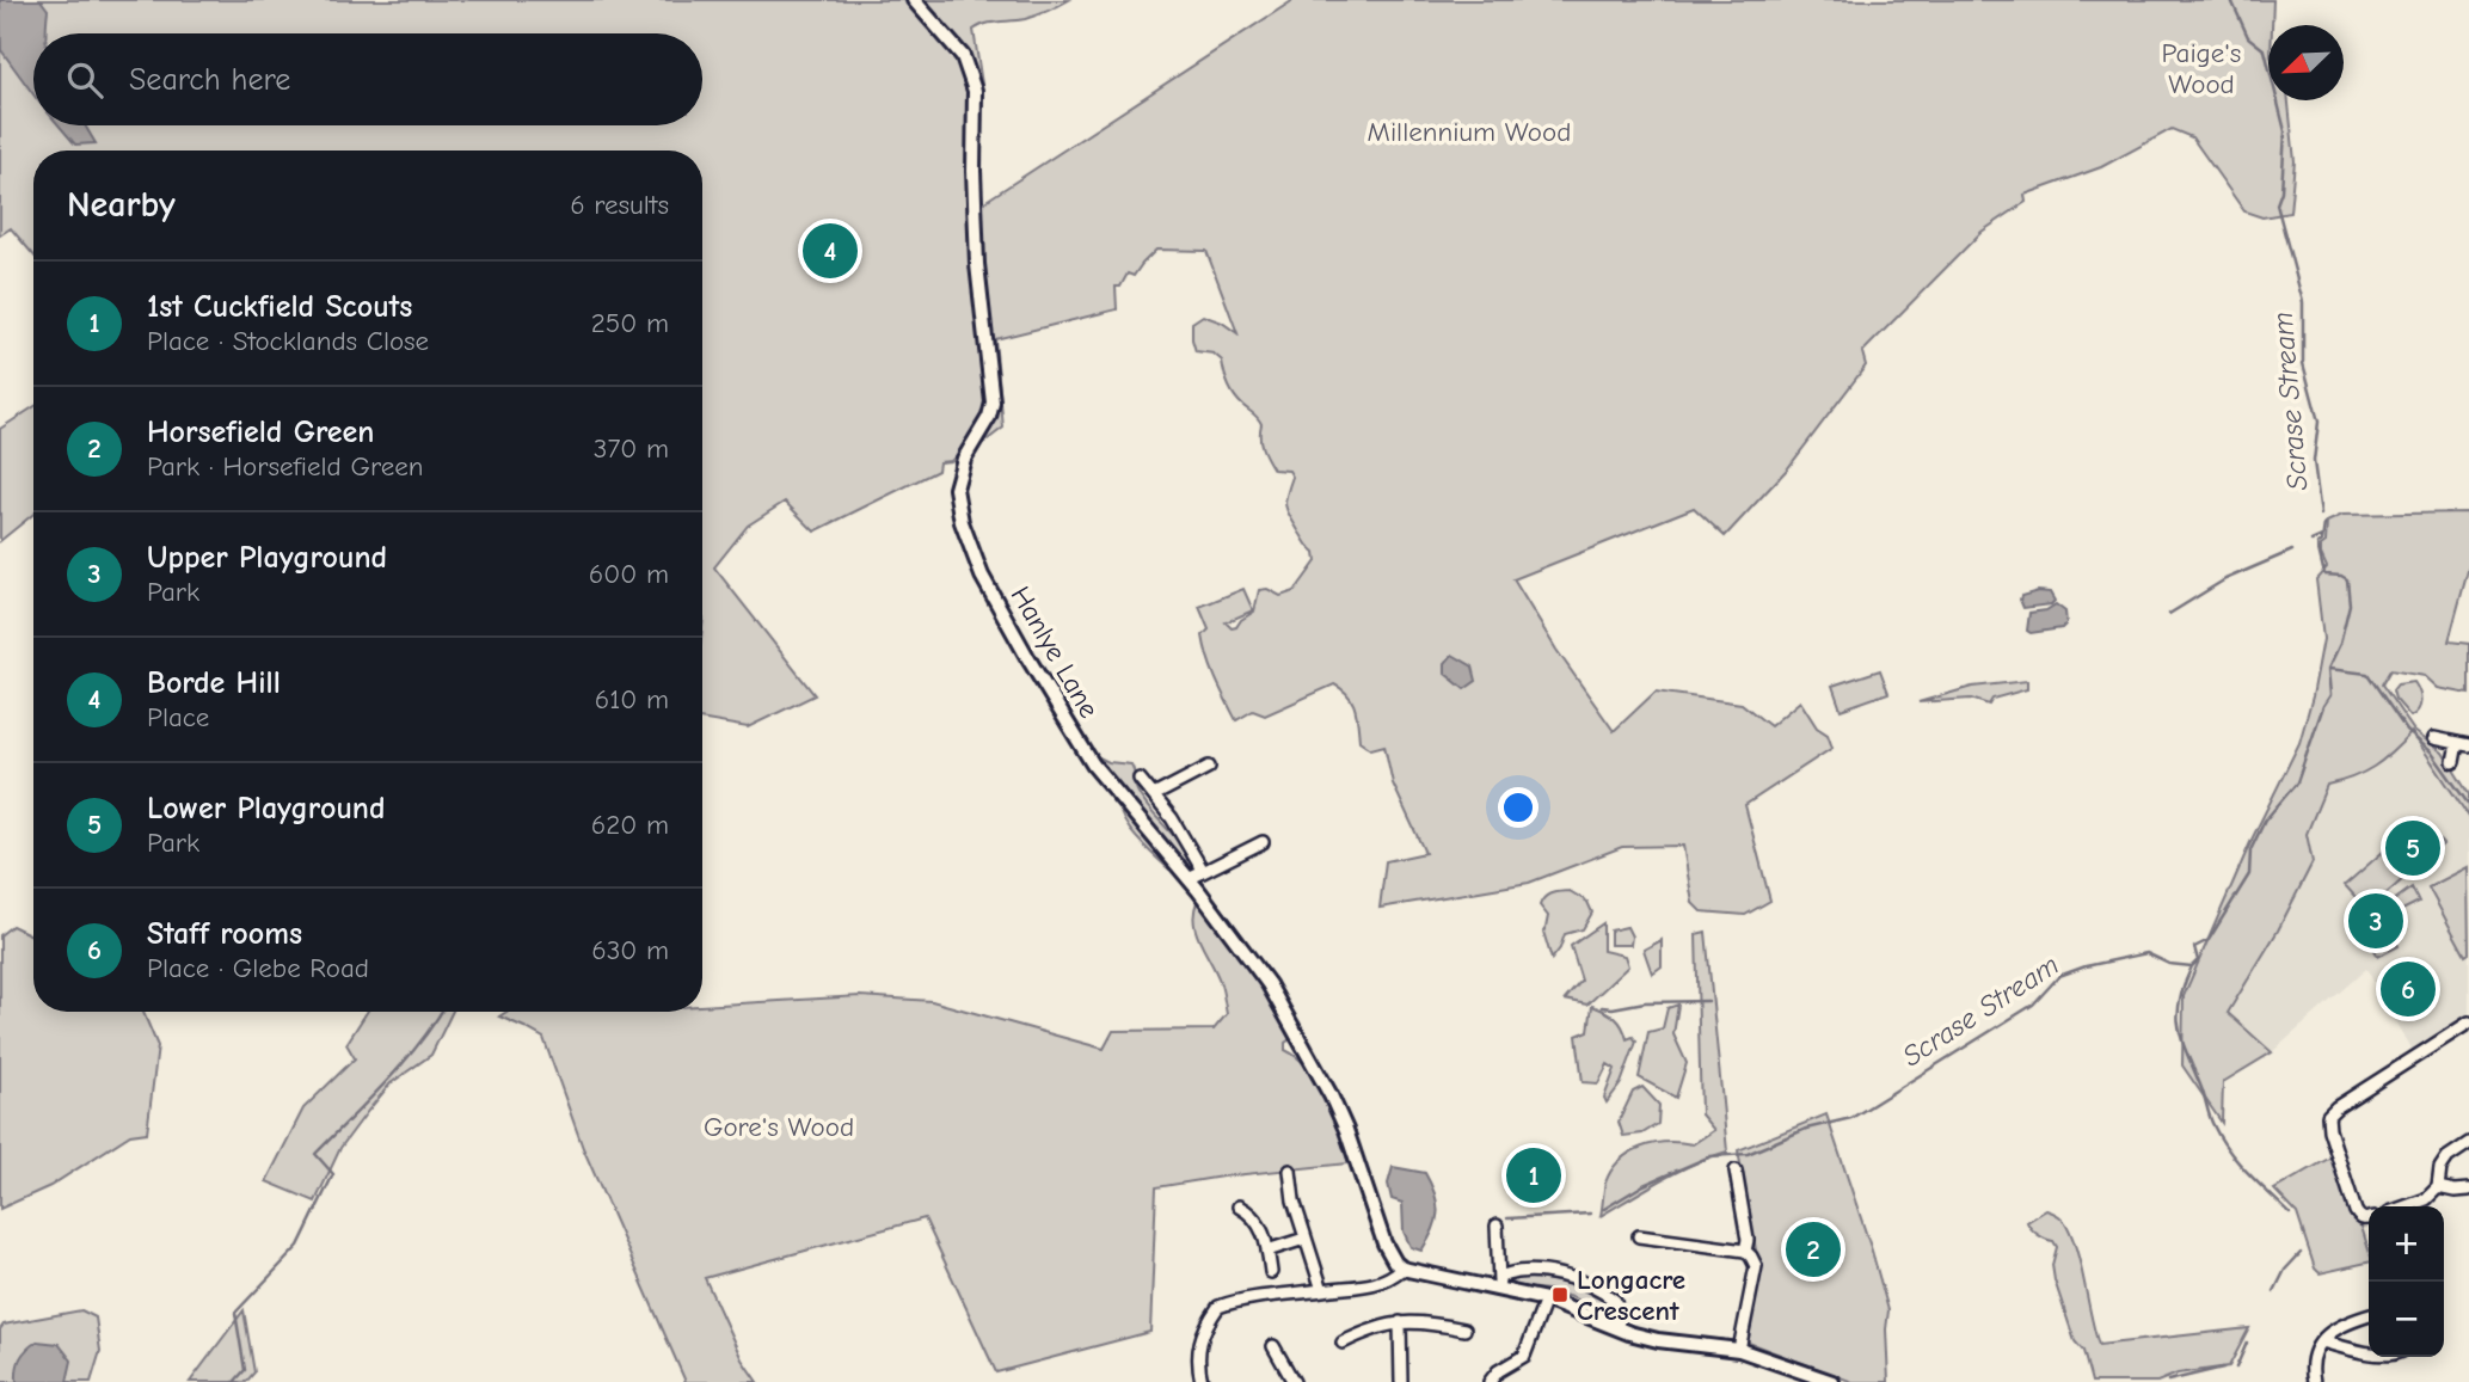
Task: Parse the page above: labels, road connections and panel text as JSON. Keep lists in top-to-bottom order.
{
  "streets": {
    "street": ["Hanlye Lane"]
  },
  "water": ["Scrase Stream"],
  "parks": ["Paige's Wood", "Millennium Wood", "Gore's Wood"],
  "places": {
    "transit": ["Longacre Crescent"]
  },
  "north": "bottom left",
  "page": {
    "search": "Search here",
    "heading": ["Nearby", "6 results"],
    "pins": [
      "4",
      "5",
      "3",
      "6",
      "1",
      "2"
    ],
    "list": [
      {
        "mark": "1",
        "name": "1st Cuckfield Scouts",
        "note": "Place · Stocklands Close",
        "value": "250 m"
      },
      {
        "mark": "2",
        "name": "Horsefield Green",
        "note": "Park · Horsefield Green",
        "value": "370 m"
      },
      {
        "mark": "3",
        "name": "Upper Playground",
        "note": "Park",
        "value": "600 m"
      },
      {
        "mark": "4",
        "name": "Borde Hill",
        "note": "Place",
        "value": "610 m"
      },
      {
        "mark": "5",
        "name": "Lower Playground",
        "note": "Park",
        "value": "620 m"
      },
      {
        "mark": "6",
        "name": "Staff rooms",
        "note": "Place · Glebe Road",
        "value": "630 m"
      }
    ],
    "map_buttons": ["+", "−"]
  }
}
